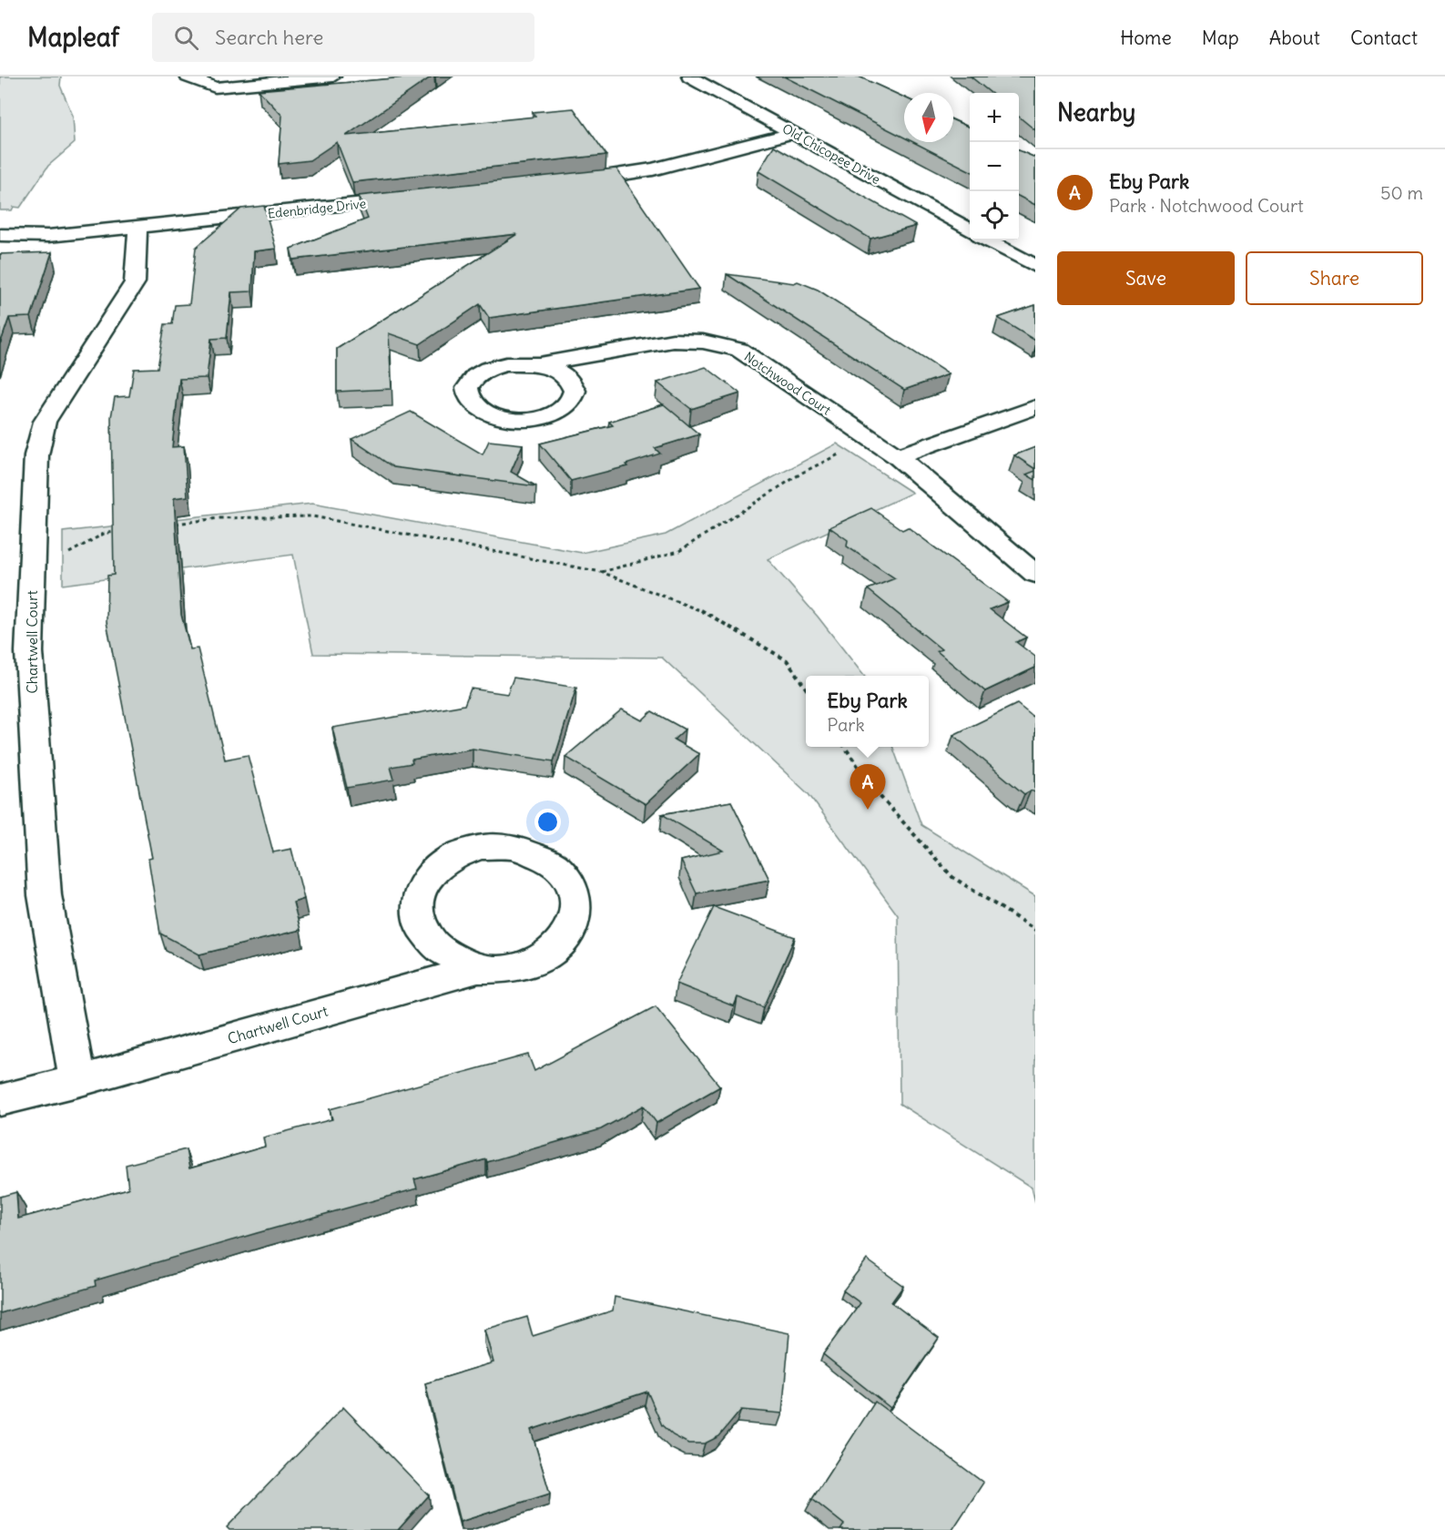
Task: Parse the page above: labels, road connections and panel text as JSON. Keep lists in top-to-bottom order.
{
  "streets": {
    "street": [
      "Old Chicopee Drive",
      "Edenbridge Drive",
      "Notchwood Court",
      "Chartwell Court"
    ]
  },
  "crossings": [
    ["Edenbridge Drive", "Chartwell Court"]
  ],
  "north": "bottom",
  "page": {
    "header": "Mapleaf",
    "search": "Search here",
    "nav": [
      "Home",
      "Map",
      "About",
      "Contact"
    ],
    "heading": "Nearby",
    "map_buttons": ["+", "−"],
    "list": [
      {
        "mark": "A",
        "name": "Eby Park",
        "note": "Park · Notchwood Court",
        "value": "50 m"
      }
    ],
    "buttons": ["Save", "Share"],
    "popup": ["Eby Park", "Park"],
    "pins": "A"
  }
}
